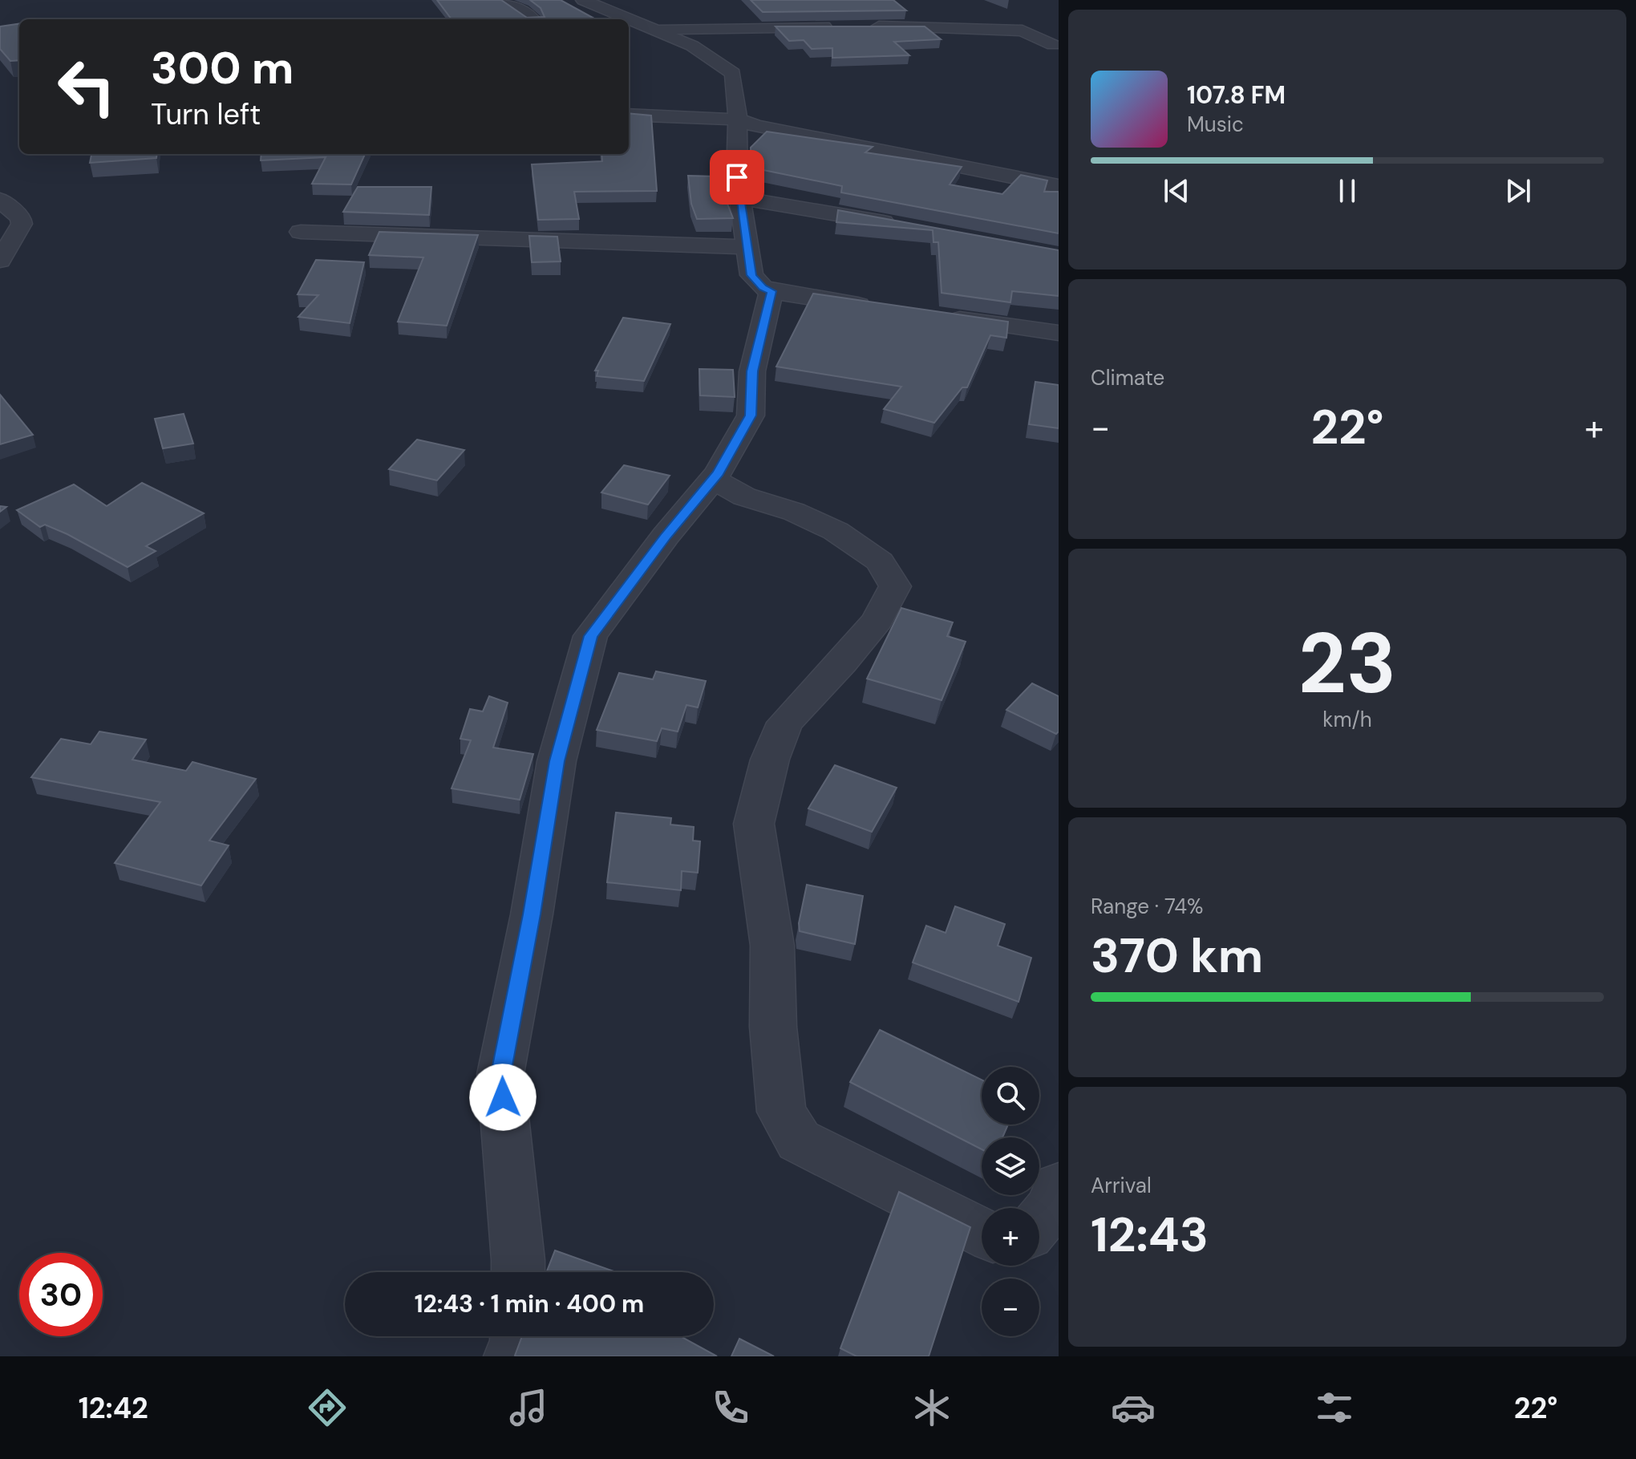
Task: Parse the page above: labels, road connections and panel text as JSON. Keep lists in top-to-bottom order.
{
  "page": {
    "turn": ["300 m", "Turn left"],
    "song": ["107.8 FM", "Music"],
    "tile": [
      "Climate",
      ["23", "km/h"],
      ["Range · 74%", "370 km"],
      ["Arrival", "12:43"]
    ],
    "heat": ["−", "22°", "+"],
    "map_buttons": ["+", "−"],
    "limit": "30",
    "trip": "12:43 · 1 min · 400 m",
    "tabs": ["12:42", "22°"]
  }
}
